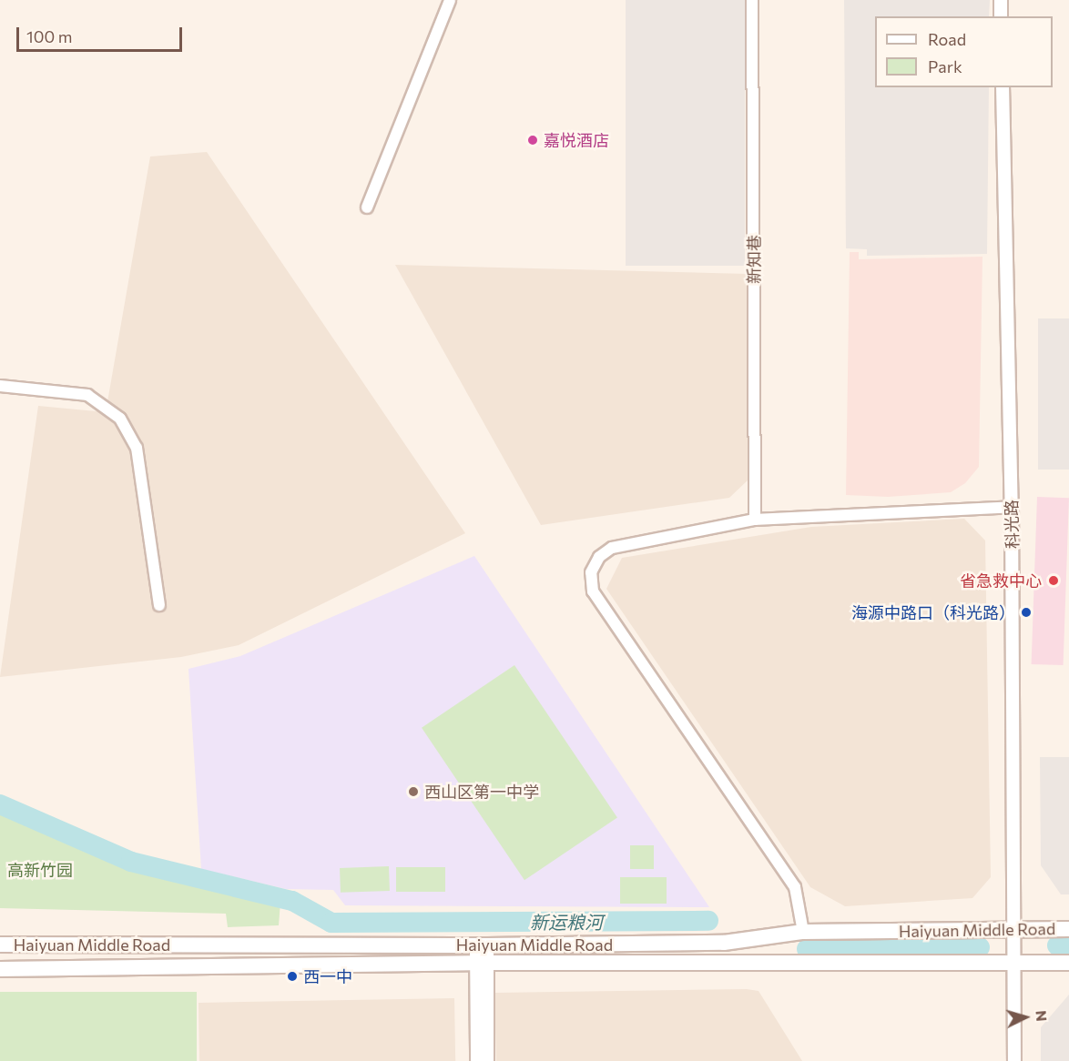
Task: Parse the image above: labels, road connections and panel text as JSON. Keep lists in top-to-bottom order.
{
  "streets": {
    "main road": ["Haiyuan Middle Road"],
    "street": ["新知巷", "科光路"]
  },
  "crossings": [
    ["科光路", "Haiyuan Middle Road"]
  ],
  "water": ["新运粮河"],
  "parks": ["高新竹园"],
  "places": [
    "嘉悦酒店",
    "省急救中心",
    "海源中路口（科光路）",
    "西山区第一中学",
    "西一中"
  ],
  "legend": ["Road", "Park"],
  "scale_bar": "100 m",
  "north": "right"
}
